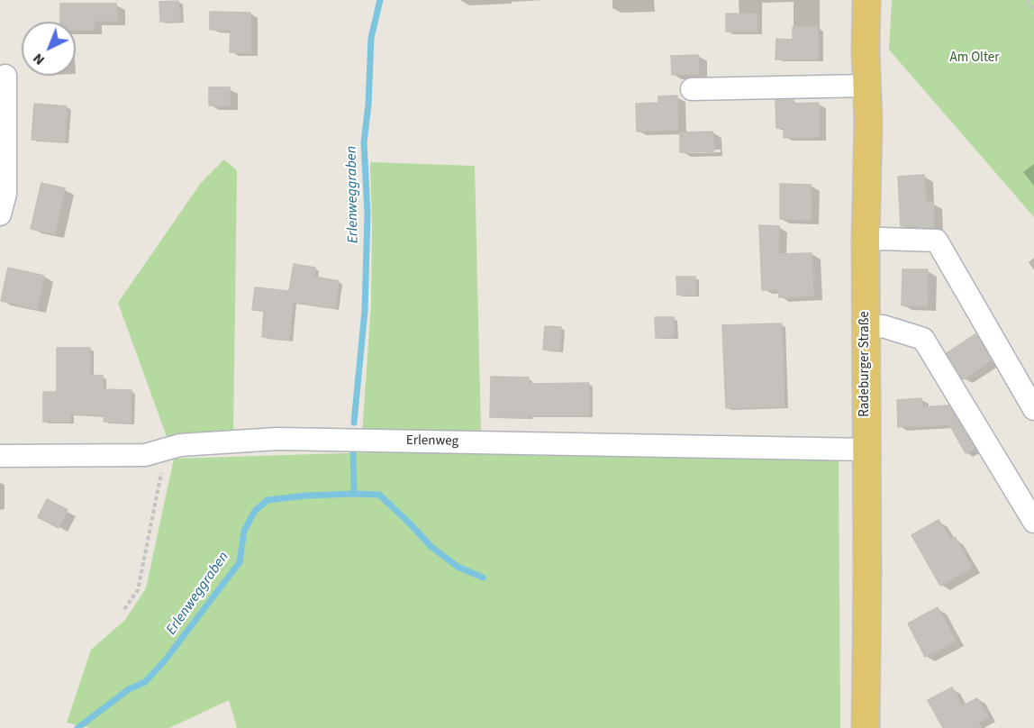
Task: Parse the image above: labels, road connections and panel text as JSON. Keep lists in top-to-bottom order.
{
  "streets": {
    "main road": ["Radeburger Straße"],
    "street": ["Erlenweg"]
  },
  "crossings": [
    ["Radeburger Straße", "Erlenweg"]
  ],
  "water": ["Erlenweggraben"],
  "parks": ["Am Olter"],
  "north": "bottom left"
}
